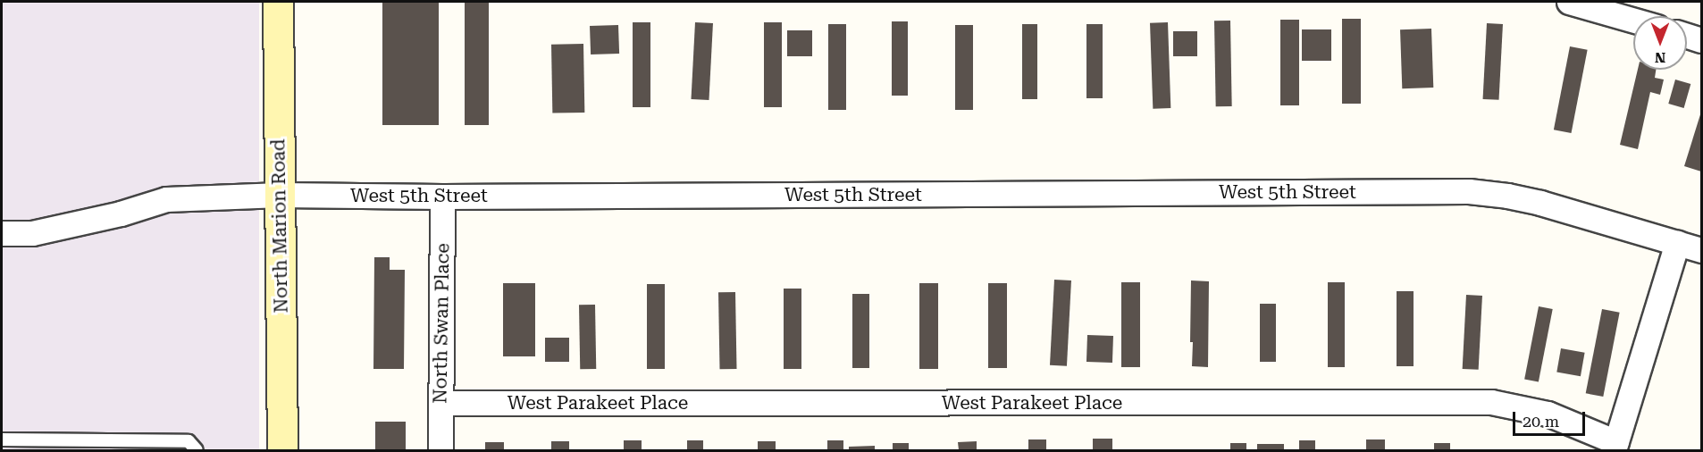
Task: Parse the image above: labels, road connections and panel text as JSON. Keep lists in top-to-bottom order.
{
  "streets": {
    "main road": ["North Marion Road"],
    "street": ["West 5th Street", "North Swan Place", "West Parakeet Place"]
  },
  "crossings": [
    ["West 5th Street", "North Marion Road"],
    ["West 5th Street", "North Swan Place"],
    ["North Swan Place", "West Parakeet Place"]
  ],
  "scale_bar": "20 m",
  "north": "bottom"
}
